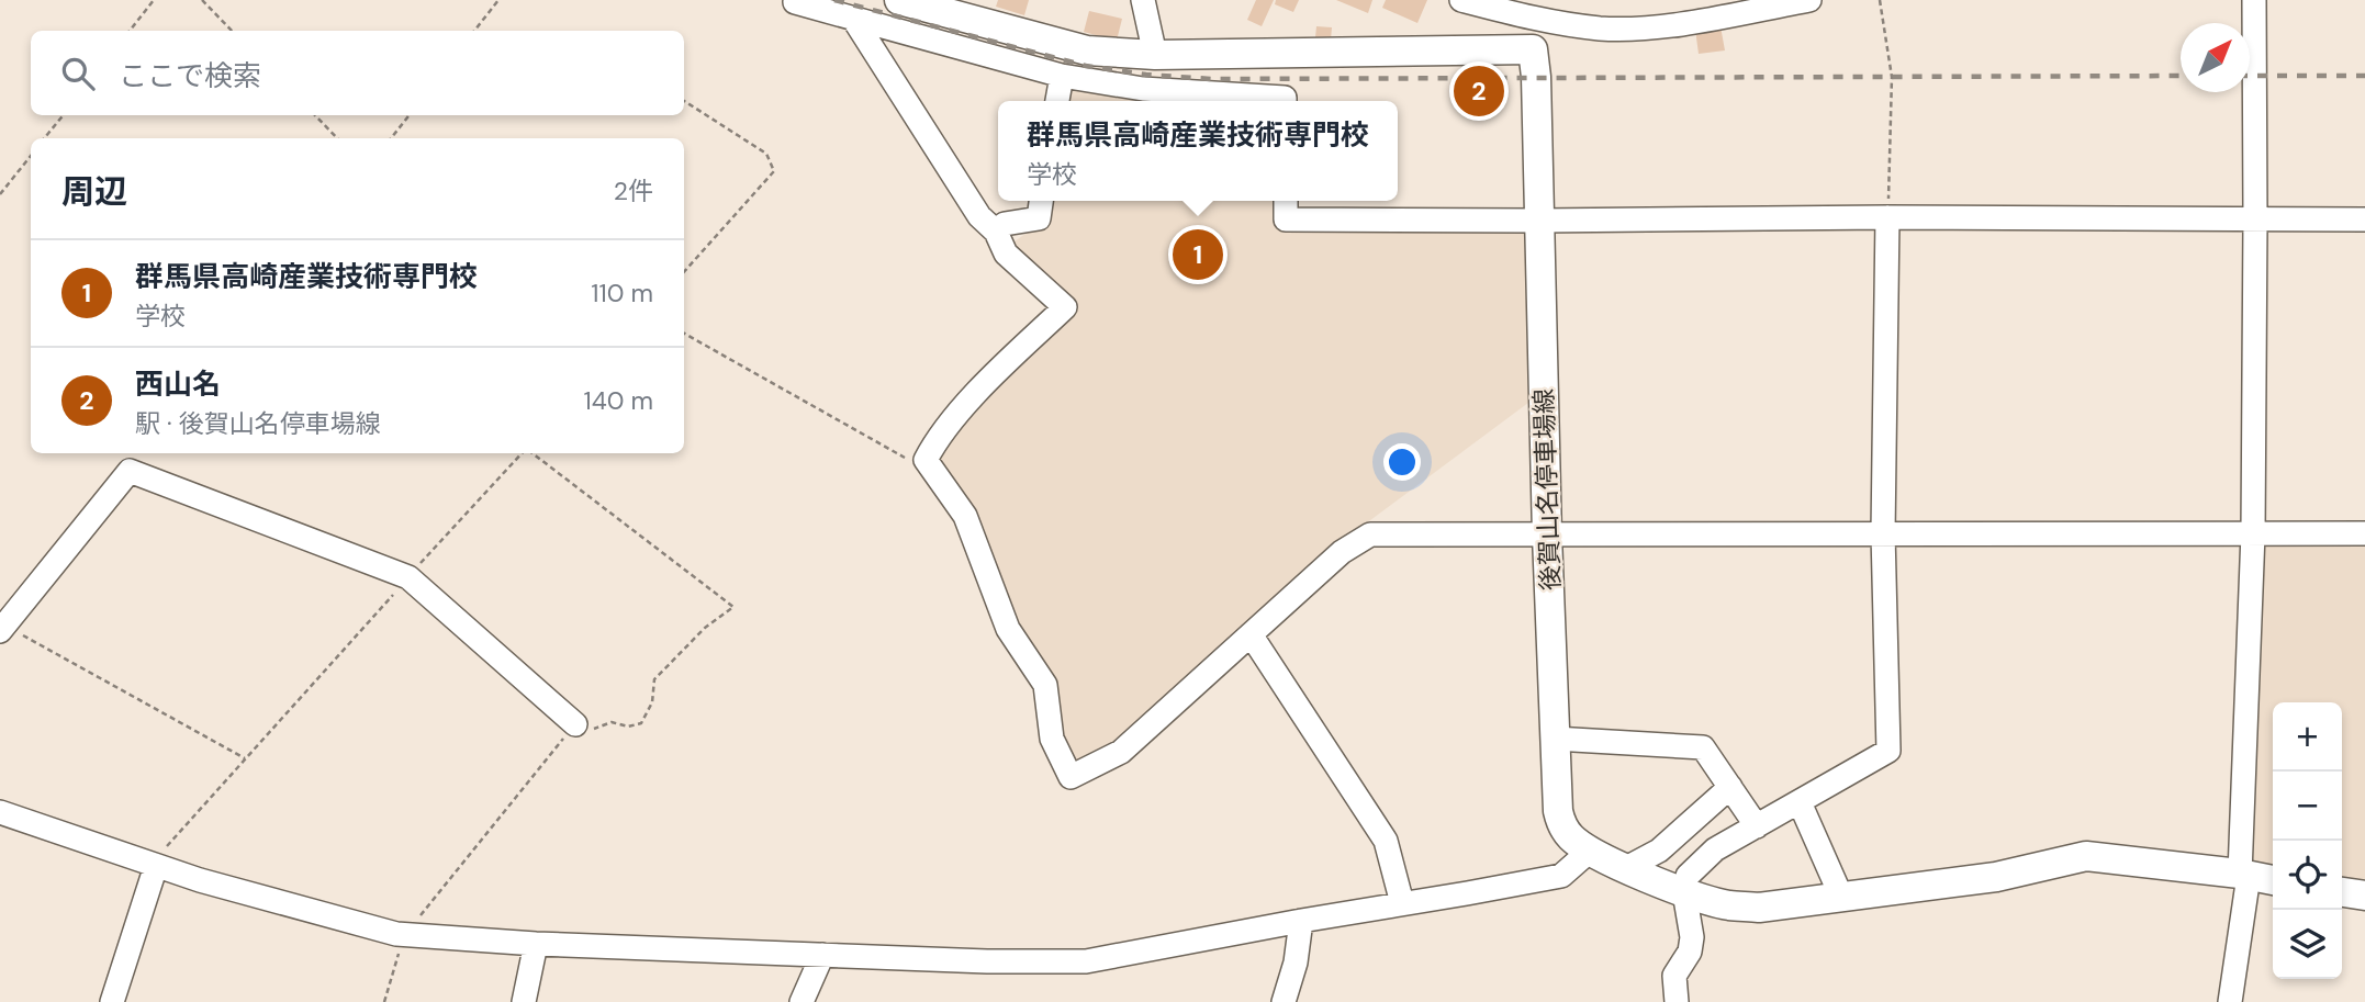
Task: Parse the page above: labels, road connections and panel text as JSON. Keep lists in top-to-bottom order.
{
  "streets": {
    "main road": ["後賀山名停車場線"]
  },
  "north": "top right",
  "page": {
    "search": "ここで検索",
    "pins": ["2", "1"],
    "popup": ["群馬県高崎産業技術専門校", "学校"],
    "heading": ["周辺", "2件"],
    "list": [
      {
        "mark": "1",
        "name": "群馬県高崎産業技術専門校",
        "note": "学校",
        "value": "110 m"
      },
      {
        "mark": "2",
        "name": "西山名",
        "note": "駅 · 後賀山名停車場線",
        "value": "140 m"
      }
    ],
    "map_buttons": ["+", "−"]
  }
}
